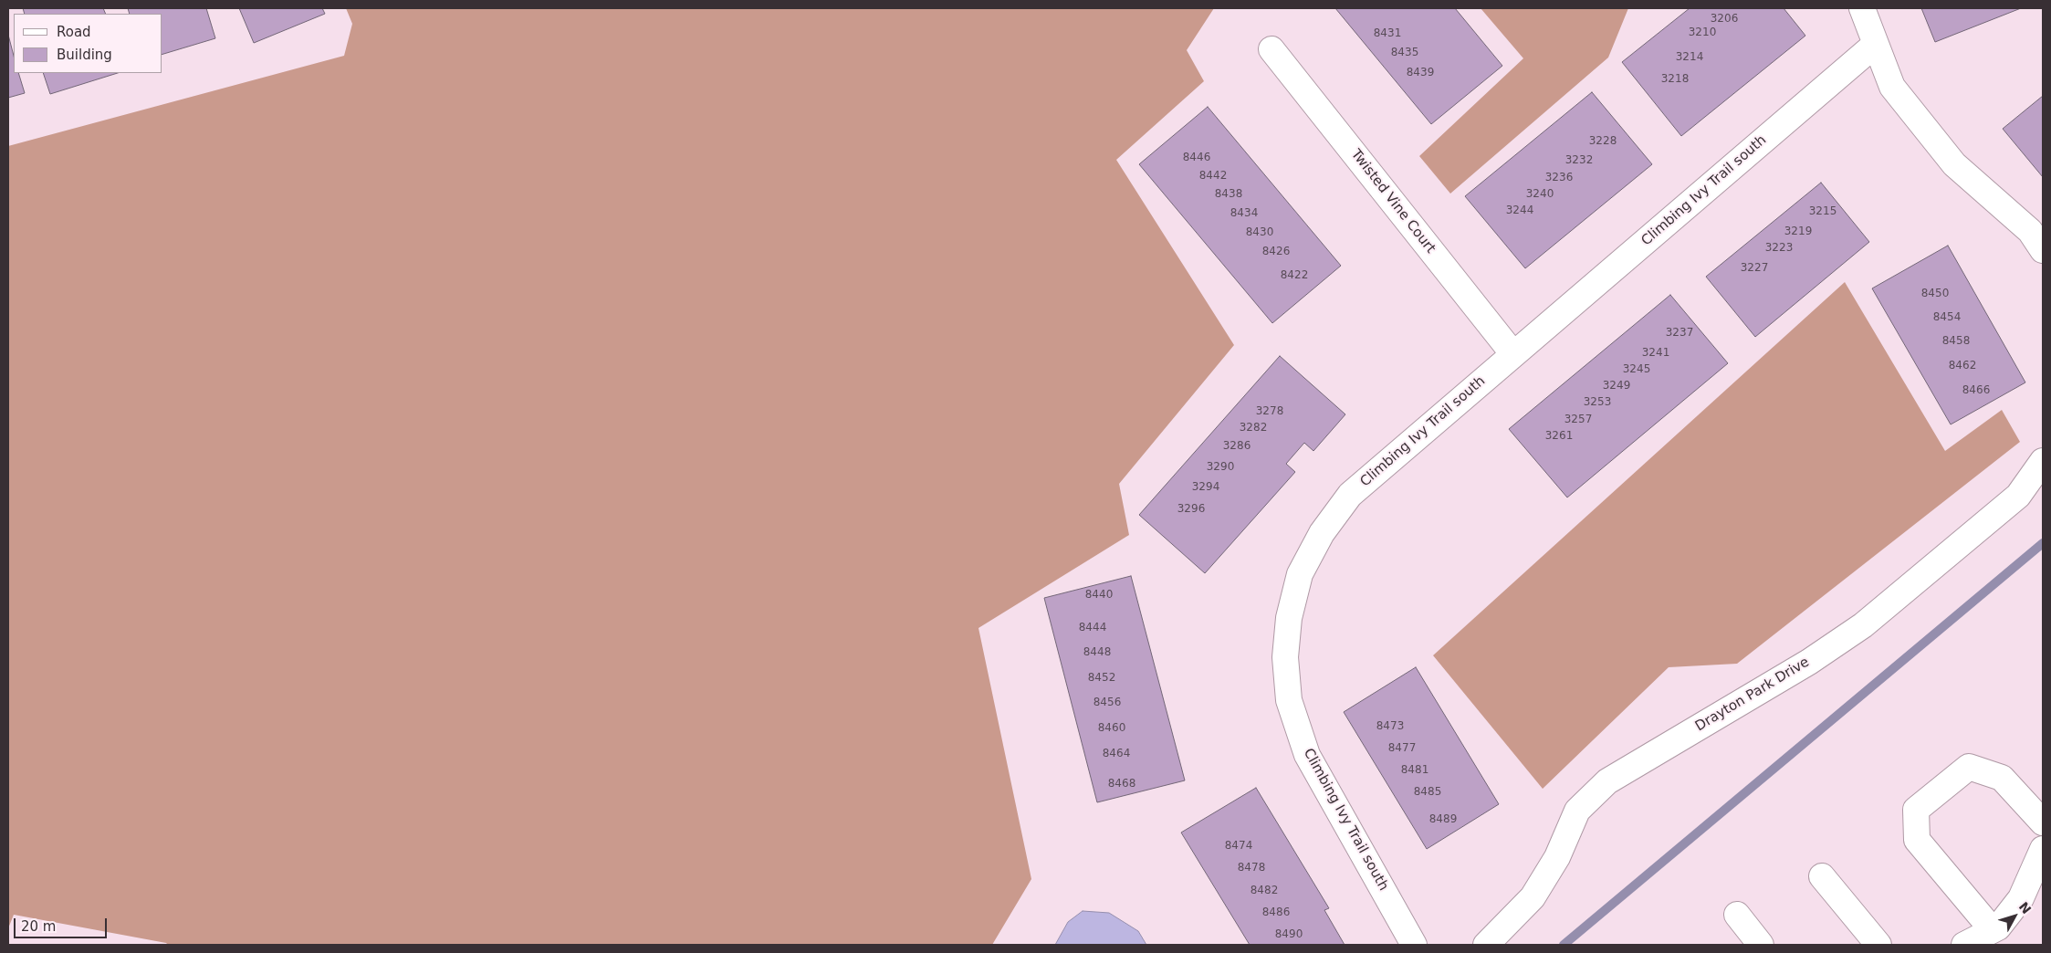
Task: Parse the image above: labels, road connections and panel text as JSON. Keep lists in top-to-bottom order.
{
  "streets": {
    "street": ["Climbing Ivy Trail south", "Twisted Vine Court", "Drayton Park Drive"]
  },
  "crossings": [
    ["Climbing Ivy Trail south", "Twisted Vine Court"]
  ],
  "house_numbers": [
    "3206",
    "3210",
    "8431",
    "8435",
    "3214",
    "8439",
    "3218",
    "3228",
    "8446",
    "3232",
    "8442",
    "3236",
    "8438",
    "3240",
    "3244",
    "3215",
    "8434",
    "3219",
    "8430",
    "3223",
    "8426",
    "3227",
    "8422",
    "8450",
    "8454",
    "3237",
    "8458",
    "3241",
    "8462",
    "3245",
    "3249",
    "8466",
    "3253",
    "3278",
    "3257",
    "3282",
    "3261",
    "3286",
    "3290",
    "3294",
    "3296",
    "8440",
    "8444",
    "8448",
    "8452",
    "8456",
    "8473",
    "8460",
    "8477",
    "8464",
    "8481",
    "8468",
    "8485",
    "8489",
    "8474",
    "8478",
    "8482",
    "8486",
    "8490"
  ],
  "legend": ["Road", "Building"],
  "scale_bar": "20 m",
  "north": "top right"
}
